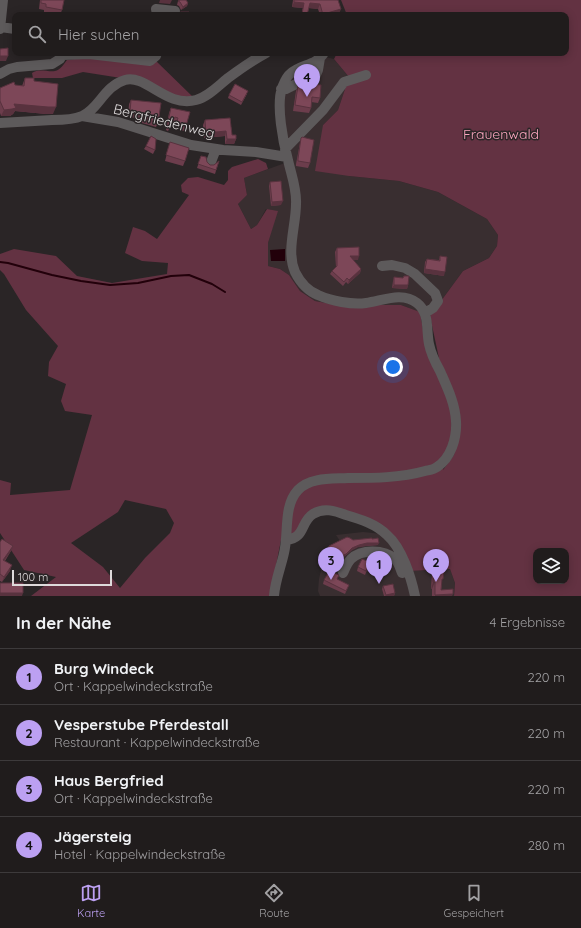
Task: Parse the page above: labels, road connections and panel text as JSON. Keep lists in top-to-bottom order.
{
  "streets": {
    "street": ["Bergfriedenweg"]
  },
  "parks": ["Frauenwald"],
  "scale_bar": "100 m",
  "page": {
    "search": "Hier suchen",
    "pins": [
      "4",
      "3",
      "2",
      "1"
    ],
    "scale": "100 m",
    "heading": ["In der Nähe", "4 Ergebnisse"],
    "list": [
      {
        "mark": "1",
        "name": "Burg Windeck",
        "note": "Ort · Kappelwindeckstraße",
        "value": "220 m"
      },
      {
        "mark": "2",
        "name": "Vesperstube Pferdestall",
        "note": "Restaurant · Kappelwindeckstraße",
        "value": "220 m"
      },
      {
        "mark": "3",
        "name": "Haus Bergfried",
        "note": "Ort · Kappelwindeckstraße",
        "value": "220 m"
      },
      {
        "mark": "4",
        "name": "Jägersteig",
        "note": "Hotel · Kappelwindeckstraße",
        "value": "280 m"
      }
    ],
    "nav": ["Karte", "Route", "Gespeichert"]
  }
}
